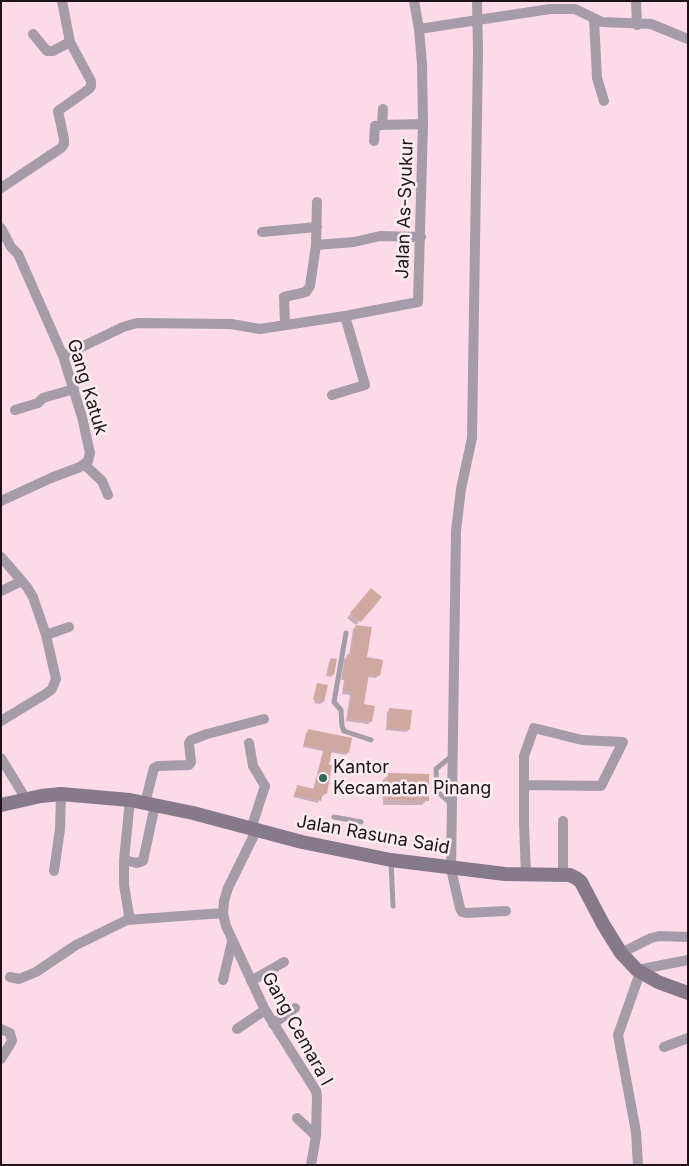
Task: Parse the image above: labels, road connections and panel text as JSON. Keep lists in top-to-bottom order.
{
  "streets": {
    "main road": ["Jalan Rasuna Said"],
    "street": ["Jalan As-Syukur", "Gang Katuk", "Gang Cemara I"]
  },
  "crossings": [
    ["Jalan As-Syukur", "Gang Katuk"],
    ["Jalan Rasuna Said", "Gang Cemara I"]
  ],
  "places": ["Kantor Kecamatan Pinang"]
}
